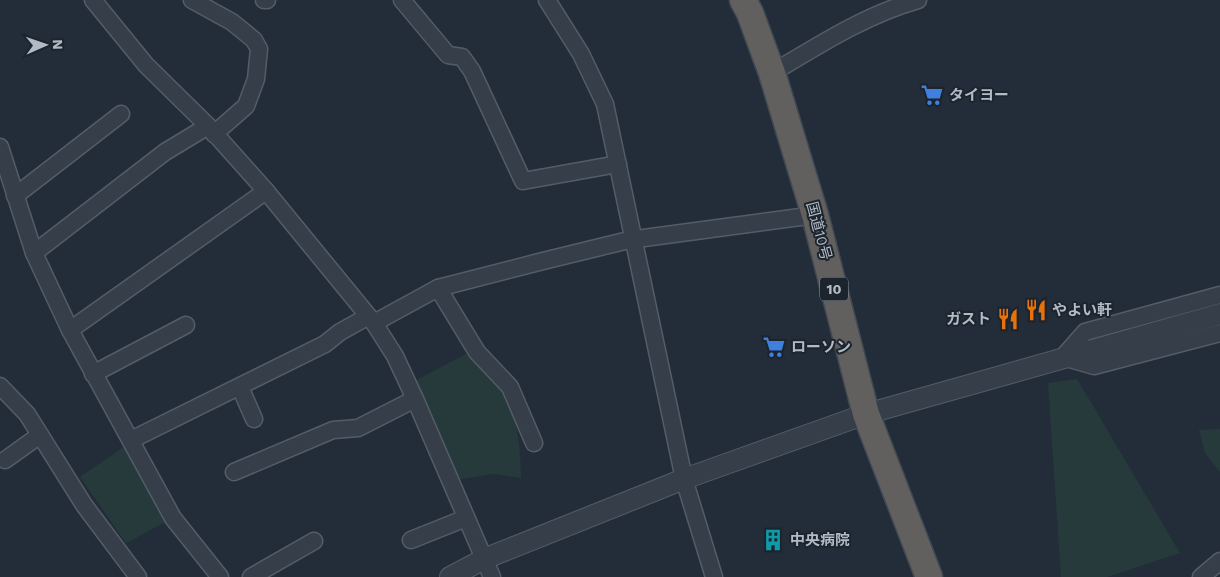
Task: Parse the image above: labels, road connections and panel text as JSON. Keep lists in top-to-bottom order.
{
  "streets": {
    "highway": ["国道10号", "10"]
  },
  "places": {
    "supermarket": ["タイヨー", "ローソン"],
    "restaurant": ["やよい軒", "ガスト"],
    "building": ["中央病院"]
  },
  "north": "right"
}
